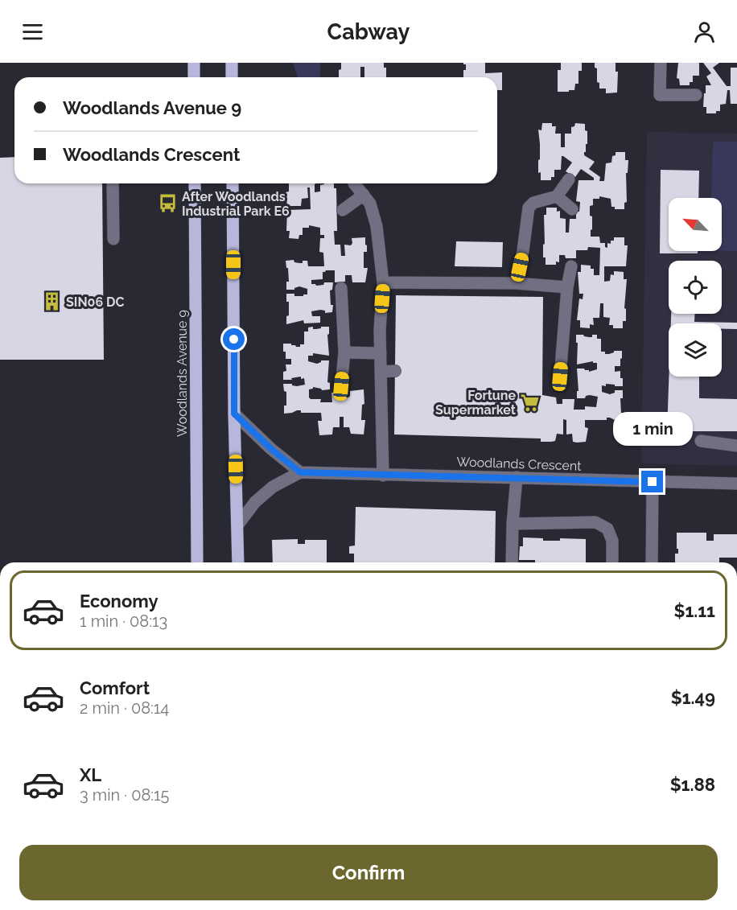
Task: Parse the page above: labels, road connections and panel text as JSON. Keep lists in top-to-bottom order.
{
  "streets": {
    "main road": ["Woodlands Avenue 9"],
    "street": ["Woodlands Crescent"]
  },
  "places": {
    "bus stop": ["After Woodlands Industrial Park E6"],
    "building": ["SIN06 DC"],
    "supermarket": ["Fortune Supermarket"]
  },
  "north": "top left",
  "page": {
    "header": "Cabway",
    "banner": ["Woodlands Avenue 9", "Woodlands Crescent"],
    "bubble": "1 min",
    "list": [
      {
        "name": "Economy",
        "note": "1 min · 08:13",
        "value": "$1.11"
      },
      {
        "name": "Comfort",
        "note": "2 min · 08:14",
        "value": "$1.49"
      },
      {
        "name": "XL",
        "note": "3 min · 08:15",
        "value": "$1.88"
      }
    ],
    "buttons": "Confirm"
  }
}
